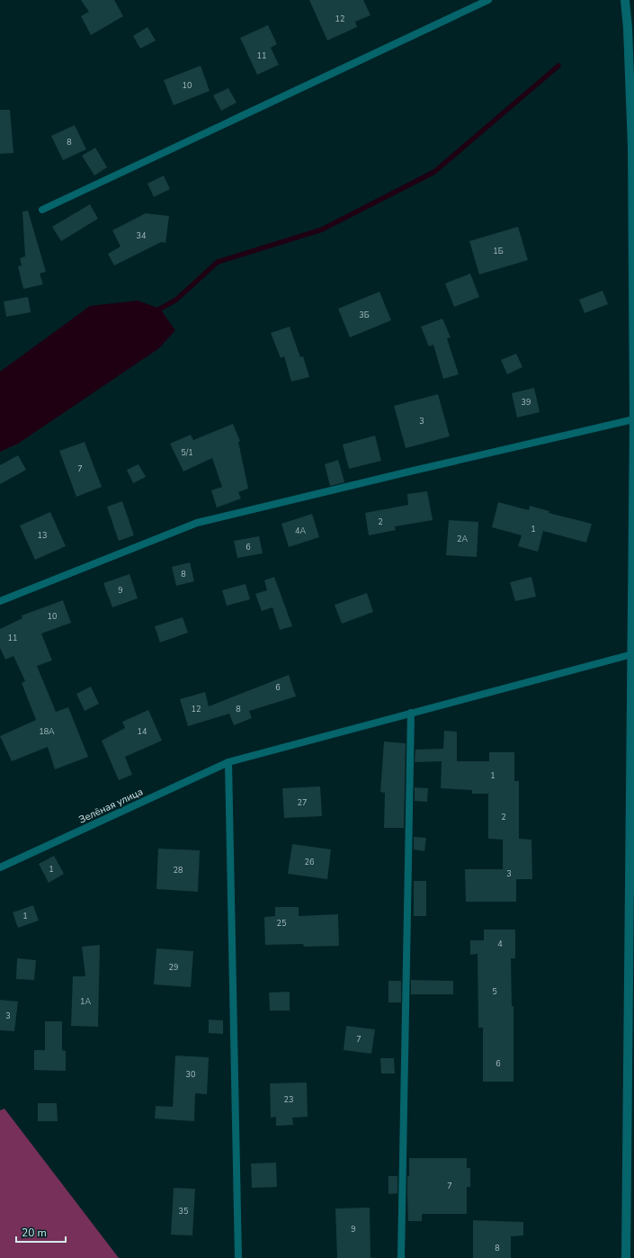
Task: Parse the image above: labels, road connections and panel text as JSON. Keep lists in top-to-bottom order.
{
  "streets": {
    "lane": ["Зелёная улица"]
  },
  "house_numbers": [
    "12",
    "11",
    "10",
    "8",
    "34",
    "1Б",
    "3Б",
    "39",
    "3",
    "5/1",
    "7",
    "2",
    "1",
    "4А",
    "13",
    "2А",
    "6",
    "8",
    "9",
    "10",
    "11",
    "6",
    "12",
    "8",
    "18А",
    "14",
    "1",
    "27",
    "2",
    "26",
    "1",
    "28",
    "3",
    "1",
    "25",
    "4",
    "29",
    "5",
    "1А",
    "3",
    "7",
    "6",
    "30",
    "23",
    "7",
    "35",
    "9",
    "8"
  ],
  "scale_bar": "20 m"
}
